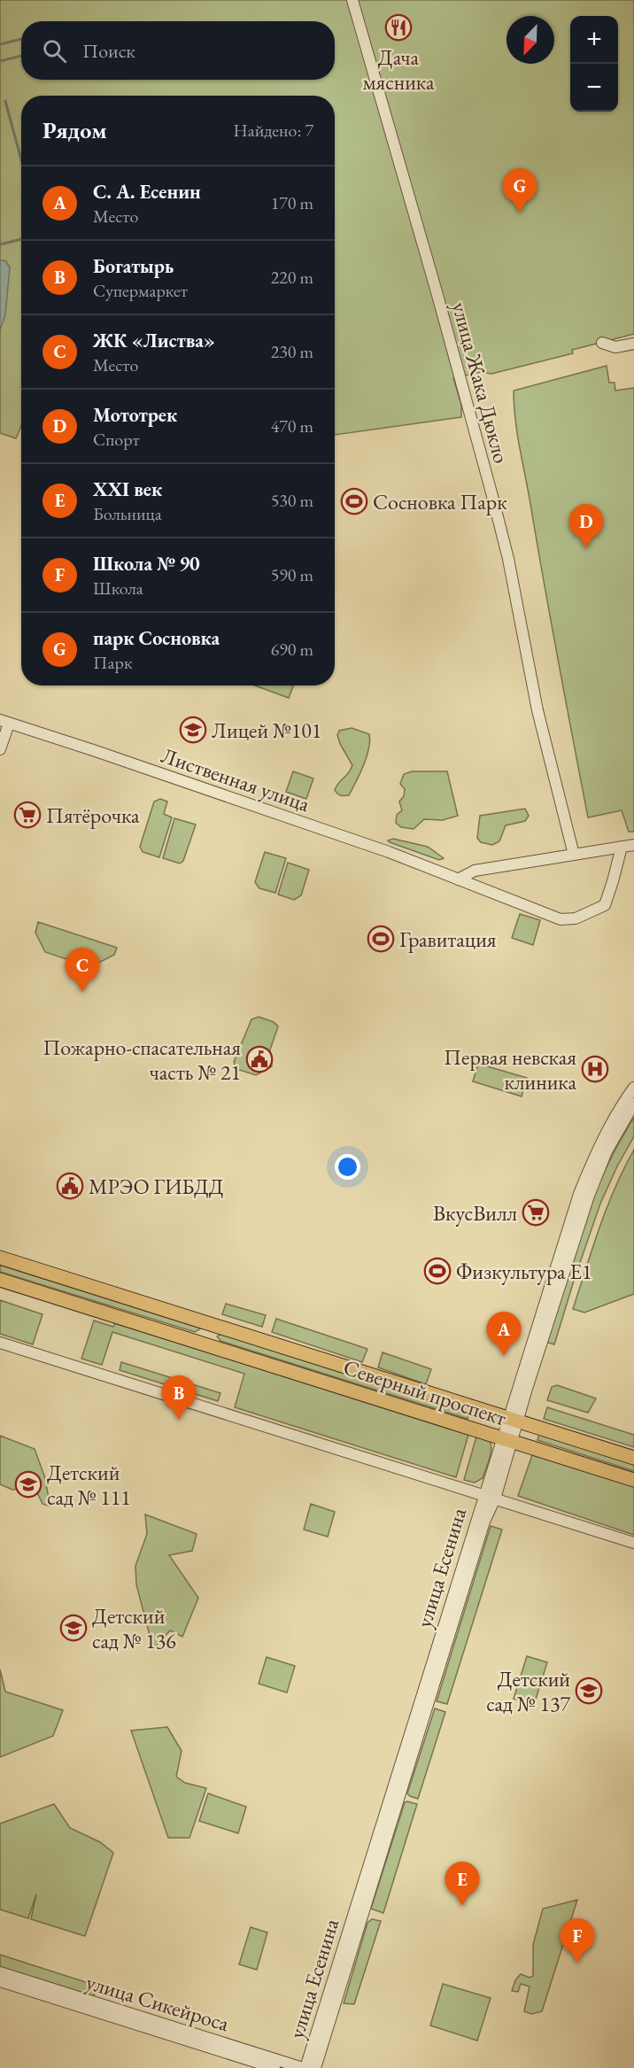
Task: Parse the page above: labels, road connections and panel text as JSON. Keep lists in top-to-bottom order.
{
  "streets": {
    "main road": ["Северный проспект"],
    "street": [
      "улица Жака Дюкло",
      "Лиственная улица",
      "улица Есенина",
      "улица Сикейроса"
    ]
  },
  "crossings": [
    ["Северный проспект", "улица Есенина"],
    ["улица Есенина", "улица Сикейроса"]
  ],
  "places": {
    "restaurant": ["Дача мясника"],
    "sports": ["Сосновка Парк", "Гравитация", "Физкультура Е1"],
    "school or university": [
      "Лицей №101",
      "Детский сад № 111",
      "Детский сад № 136",
      "Детский сад № 137"
    ],
    "supermarket": ["Пятёрочка", "ВкусВилл"],
    "public building": ["Пожарно-спасательная часть № 21", "МРЭО ГИБДД"],
    "hospital": ["Первая невская клиника"]
  },
  "north": "bottom left",
  "page": {
    "map_buttons": ["+", "−"],
    "search": "Поиск",
    "heading": ["Рядом", "Найдено: 7"],
    "list": [
      {
        "mark": "A",
        "name": "С. А. Есенин",
        "note": "Место",
        "value": "170 m"
      },
      {
        "mark": "B",
        "name": "Богатырь",
        "note": "Супермаркет",
        "value": "220 m"
      },
      {
        "mark": "C",
        "name": "ЖК «Листва»",
        "note": "Место",
        "value": "230 m"
      },
      {
        "mark": "D",
        "name": "Мототрек",
        "note": "Спорт",
        "value": "470 m"
      },
      {
        "mark": "E",
        "name": "XXI век",
        "note": "Больница",
        "value": "530 m"
      },
      {
        "mark": "F",
        "name": "Школа № 90",
        "note": "Школа",
        "value": "590 m"
      },
      {
        "mark": "G",
        "name": "парк Сосновка",
        "note": "Парк",
        "value": "690 m"
      }
    ],
    "pins": [
      "G",
      "D",
      "C",
      "A",
      "B",
      "E",
      "F"
    ]
  }
}
